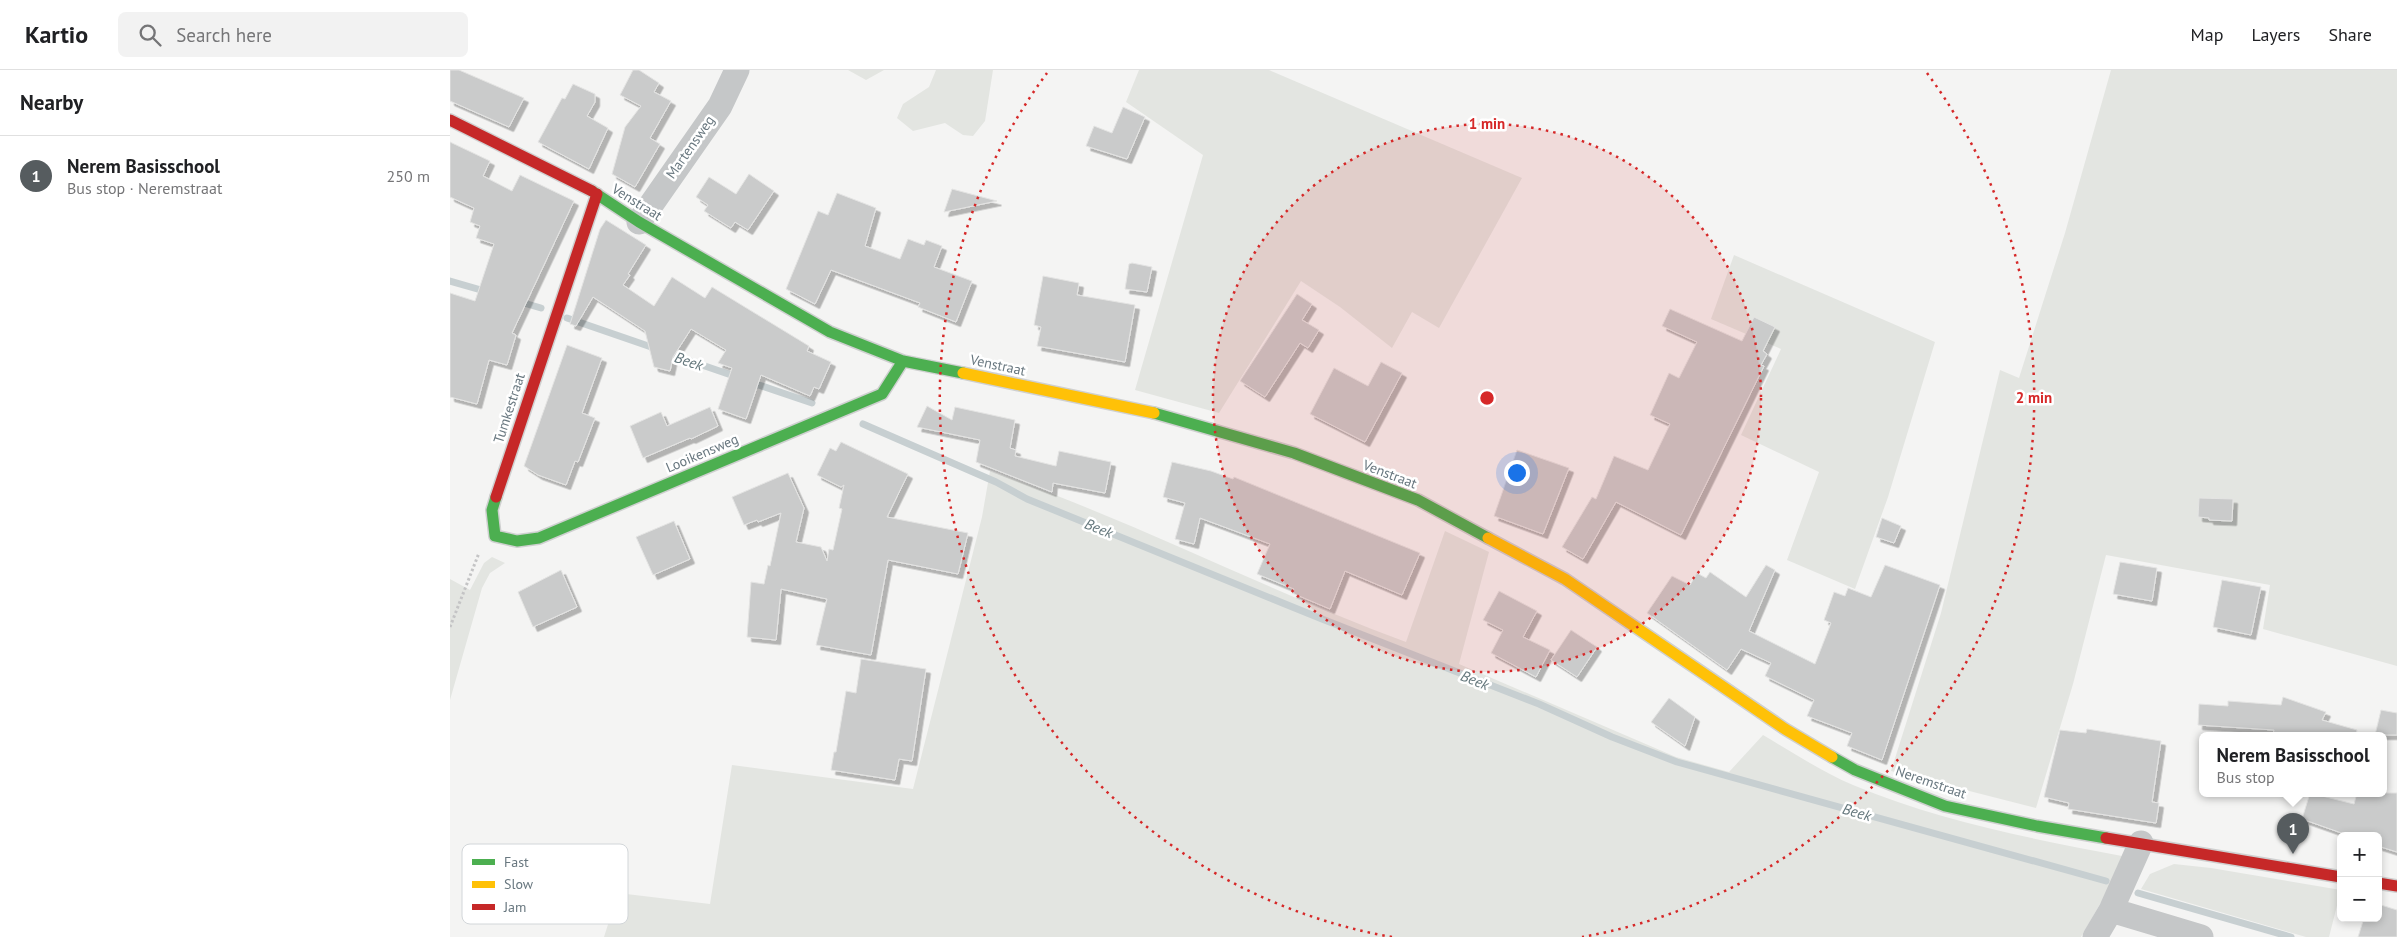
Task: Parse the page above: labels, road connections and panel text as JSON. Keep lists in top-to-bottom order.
{
  "streets": {
    "street": [
      "Martensweg",
      "Venstraat",
      "Tumkestraat",
      "Looikensweg",
      "Neremstraat"
    ]
  },
  "crossings": [
    ["Martensweg", "Venstraat"],
    ["Venstraat", "Tumkestraat"],
    ["Venstraat", "Looikensweg"],
    ["Venstraat", "Neremstraat"],
    ["Tumkestraat", "Looikensweg"]
  ],
  "water": ["Beek"],
  "legend": ["Fast", "Slow", "Jam"],
  "page": {
    "header": "Kartio",
    "search": "Search here",
    "nav": ["Map", "Layers", "Share"],
    "heading": "Nearby",
    "list": [
      {
        "mark": "1",
        "name": "Nerem Basisschool",
        "note": "Bus stop · Neremstraat",
        "value": "250 m"
      }
    ],
    "popup": ["Nerem Basisschool", "Bus stop"],
    "pins": "1",
    "map_buttons": ["+", "−"]
  },
  "rings": ["1 min", "2 min"]
}
